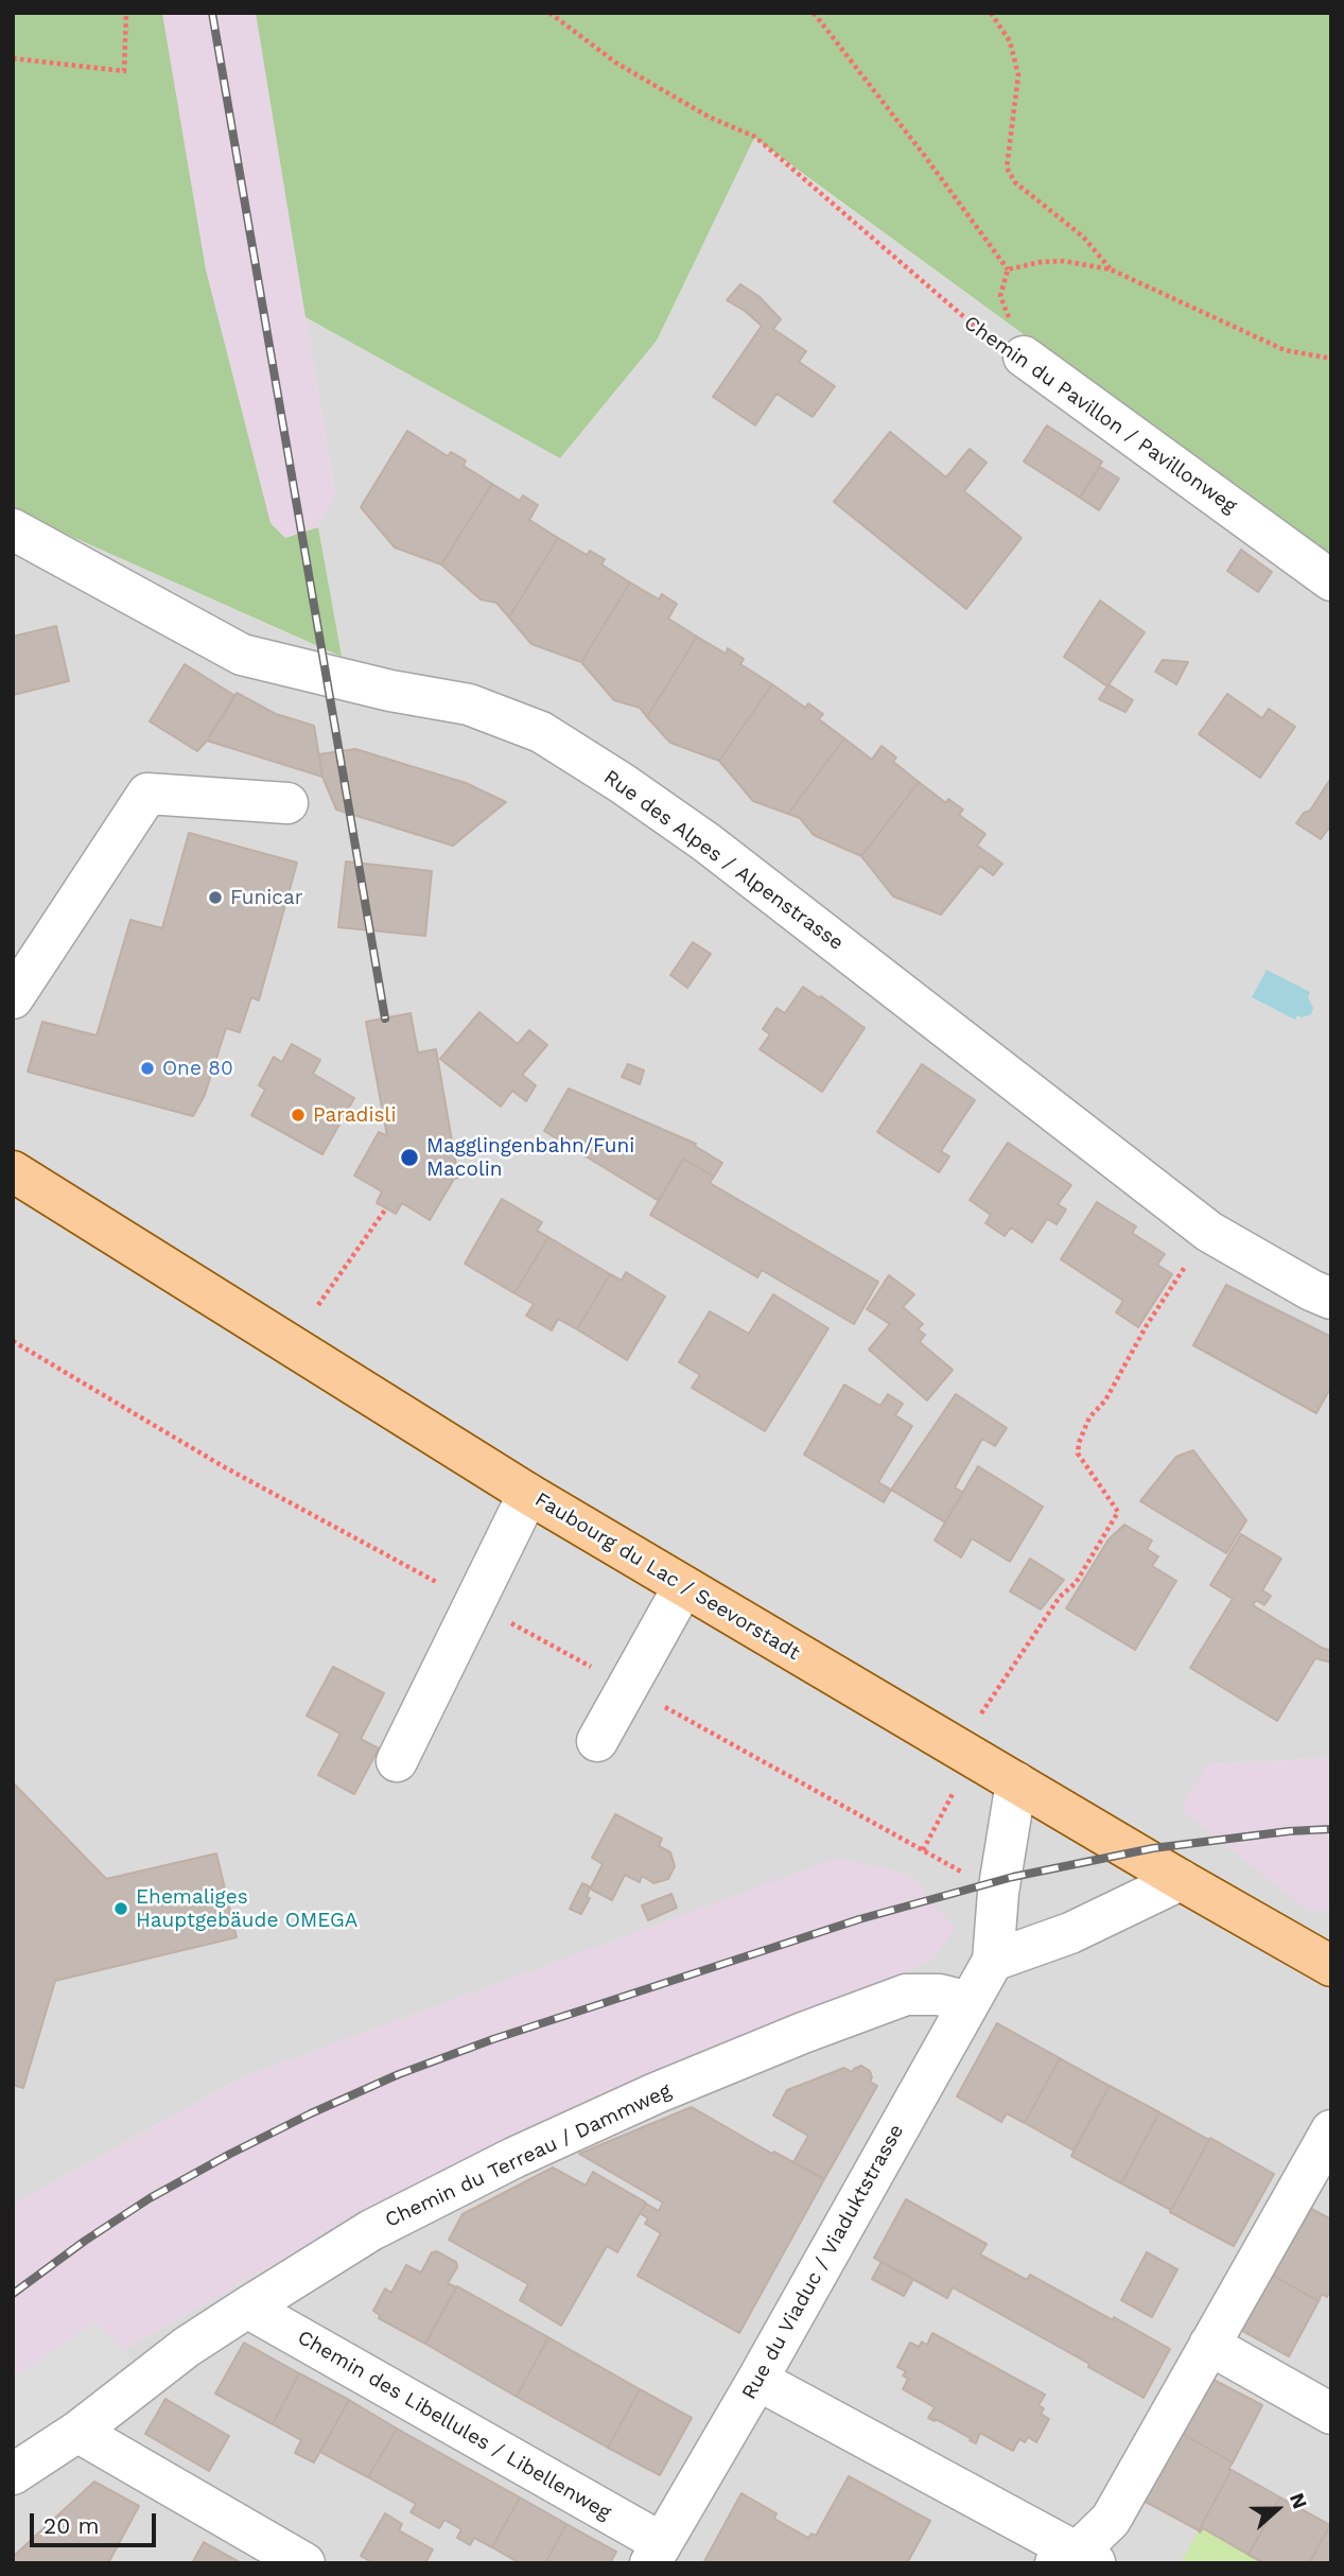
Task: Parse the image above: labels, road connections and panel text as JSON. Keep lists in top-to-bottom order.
{
  "streets": {
    "main road": ["Faubourg du Lac / Seevorstadt"],
    "street": [
      "Chemin du Pavillon / Pavillonweg",
      "Rue des Alpes / Alpenstrasse",
      "Chemin du Terreau / Dammweg",
      "Rue du Viaduc / Viaduktstrasse",
      "Chemin des Libellules / Libellenweg"
    ]
  },
  "crossings": [
    ["Faubourg du Lac / Seevorstadt", "Rue du Viaduc / Viaduktstrasse"],
    ["Chemin du Terreau / Dammweg", "Rue du Viaduc / Viaduktstrasse"],
    ["Chemin du Terreau / Dammweg", "Chemin des Libellules / Libellenweg"],
    ["Rue du Viaduc / Viaduktstrasse", "Chemin des Libellules / Libellenweg"]
  ],
  "places": [
    "Funicar",
    "One 80",
    "Paradisli",
    "Magglingenbahn/Funi Macolin",
    "Ehemaliges Hauptgebäude OMEGA"
  ],
  "scale_bar": "20 m",
  "north": "right"
}
